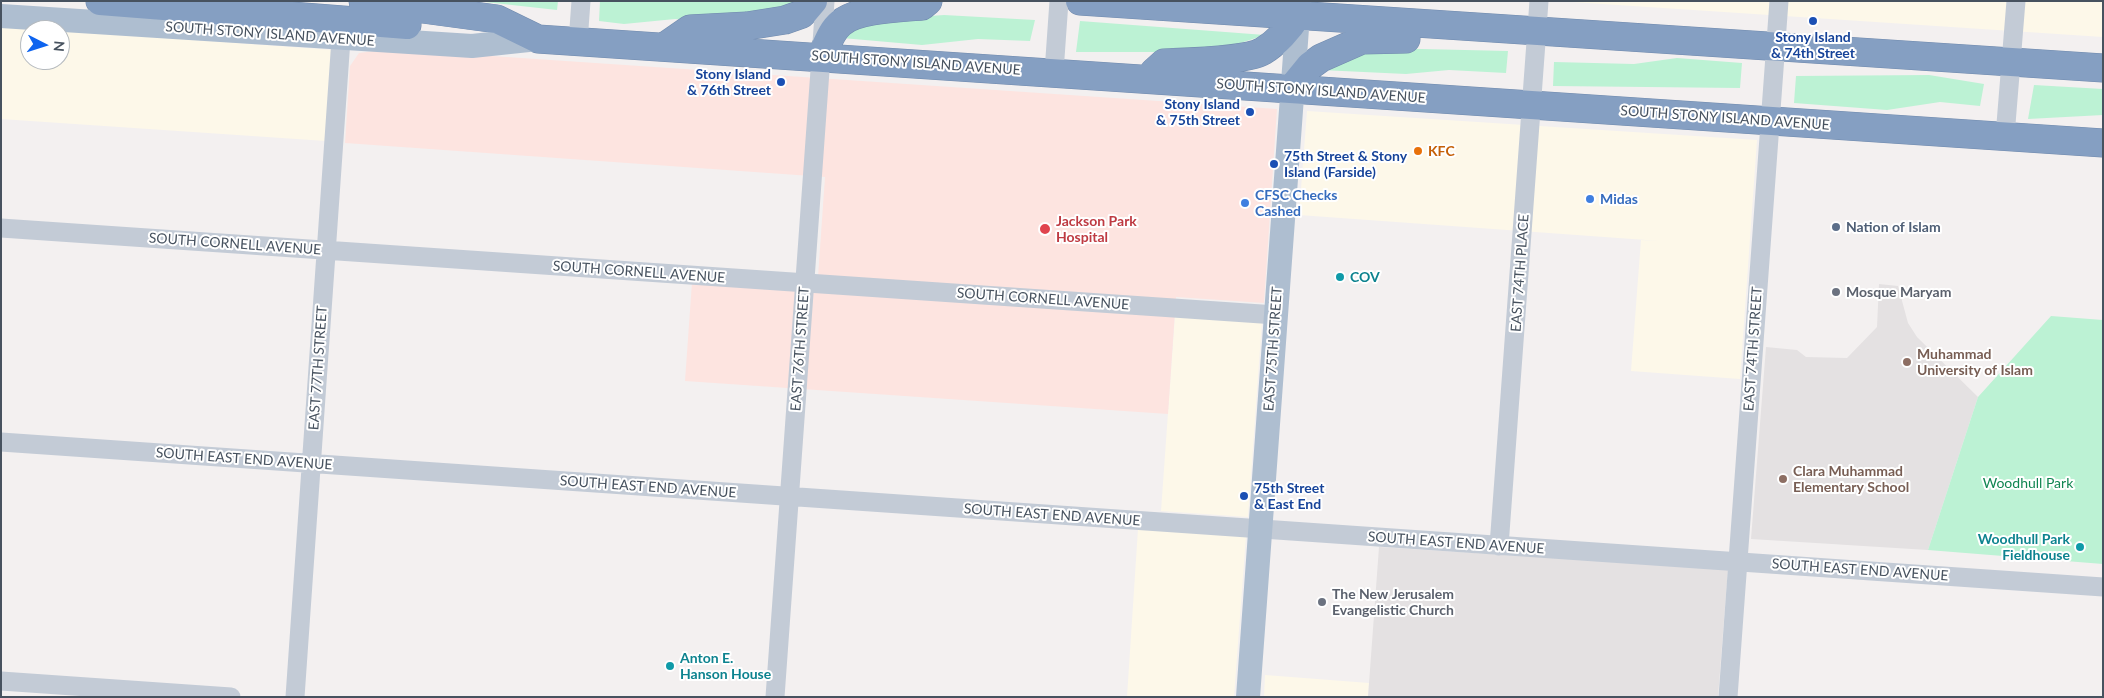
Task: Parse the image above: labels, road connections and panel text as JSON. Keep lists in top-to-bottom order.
{
  "streets": {
    "highway": ["SOUTH STONY ISLAND AVENUE"],
    "main road": ["EAST 75TH STREET"],
    "street": [
      "SOUTH CORNELL AVENUE",
      "EAST 74TH PLACE",
      "EAST 76TH STREET",
      "EAST 74TH STREET",
      "EAST 77TH STREET",
      "SOUTH EAST END AVENUE"
    ]
  },
  "crossings": [
    ["SOUTH STONY ISLAND AVENUE", "EAST 74TH PLACE"],
    ["SOUTH STONY ISLAND AVENUE", "EAST 76TH STREET"],
    ["SOUTH STONY ISLAND AVENUE", "EAST 75TH STREET"],
    ["SOUTH STONY ISLAND AVENUE", "EAST 74TH STREET"],
    ["SOUTH STONY ISLAND AVENUE", "EAST 77TH STREET"],
    ["SOUTH CORNELL AVENUE", "EAST 76TH STREET"],
    ["SOUTH CORNELL AVENUE", "EAST 75TH STREET"],
    ["SOUTH CORNELL AVENUE", "EAST 77TH STREET"],
    ["EAST 74TH PLACE", "SOUTH EAST END AVENUE"],
    ["EAST 76TH STREET", "SOUTH EAST END AVENUE"],
    ["EAST 75TH STREET", "SOUTH EAST END AVENUE"],
    ["EAST 74TH STREET", "SOUTH EAST END AVENUE"],
    ["EAST 77TH STREET", "SOUTH EAST END AVENUE"]
  ],
  "parks": ["Woodhull Park"],
  "places": [
    "Stony Island & 74th Street",
    "Stony Island & 76th Street",
    "Stony Island & 75th Street",
    "KFC",
    "75th Street & Stony Island (Farside)",
    "Midas",
    "CFSC Checks Cashed",
    "Nation of Islam",
    "Jackson Park Hospital",
    "COV",
    "Mosque Maryam",
    "Muhammad University of Islam",
    "Clara Muhammad Elementary School",
    "75th Street & East End",
    "Woodhull Park Fieldhouse",
    "The New Jerusalem Evangelistic Church",
    "Anton E. Hanson House"
  ],
  "north": "right"
}
